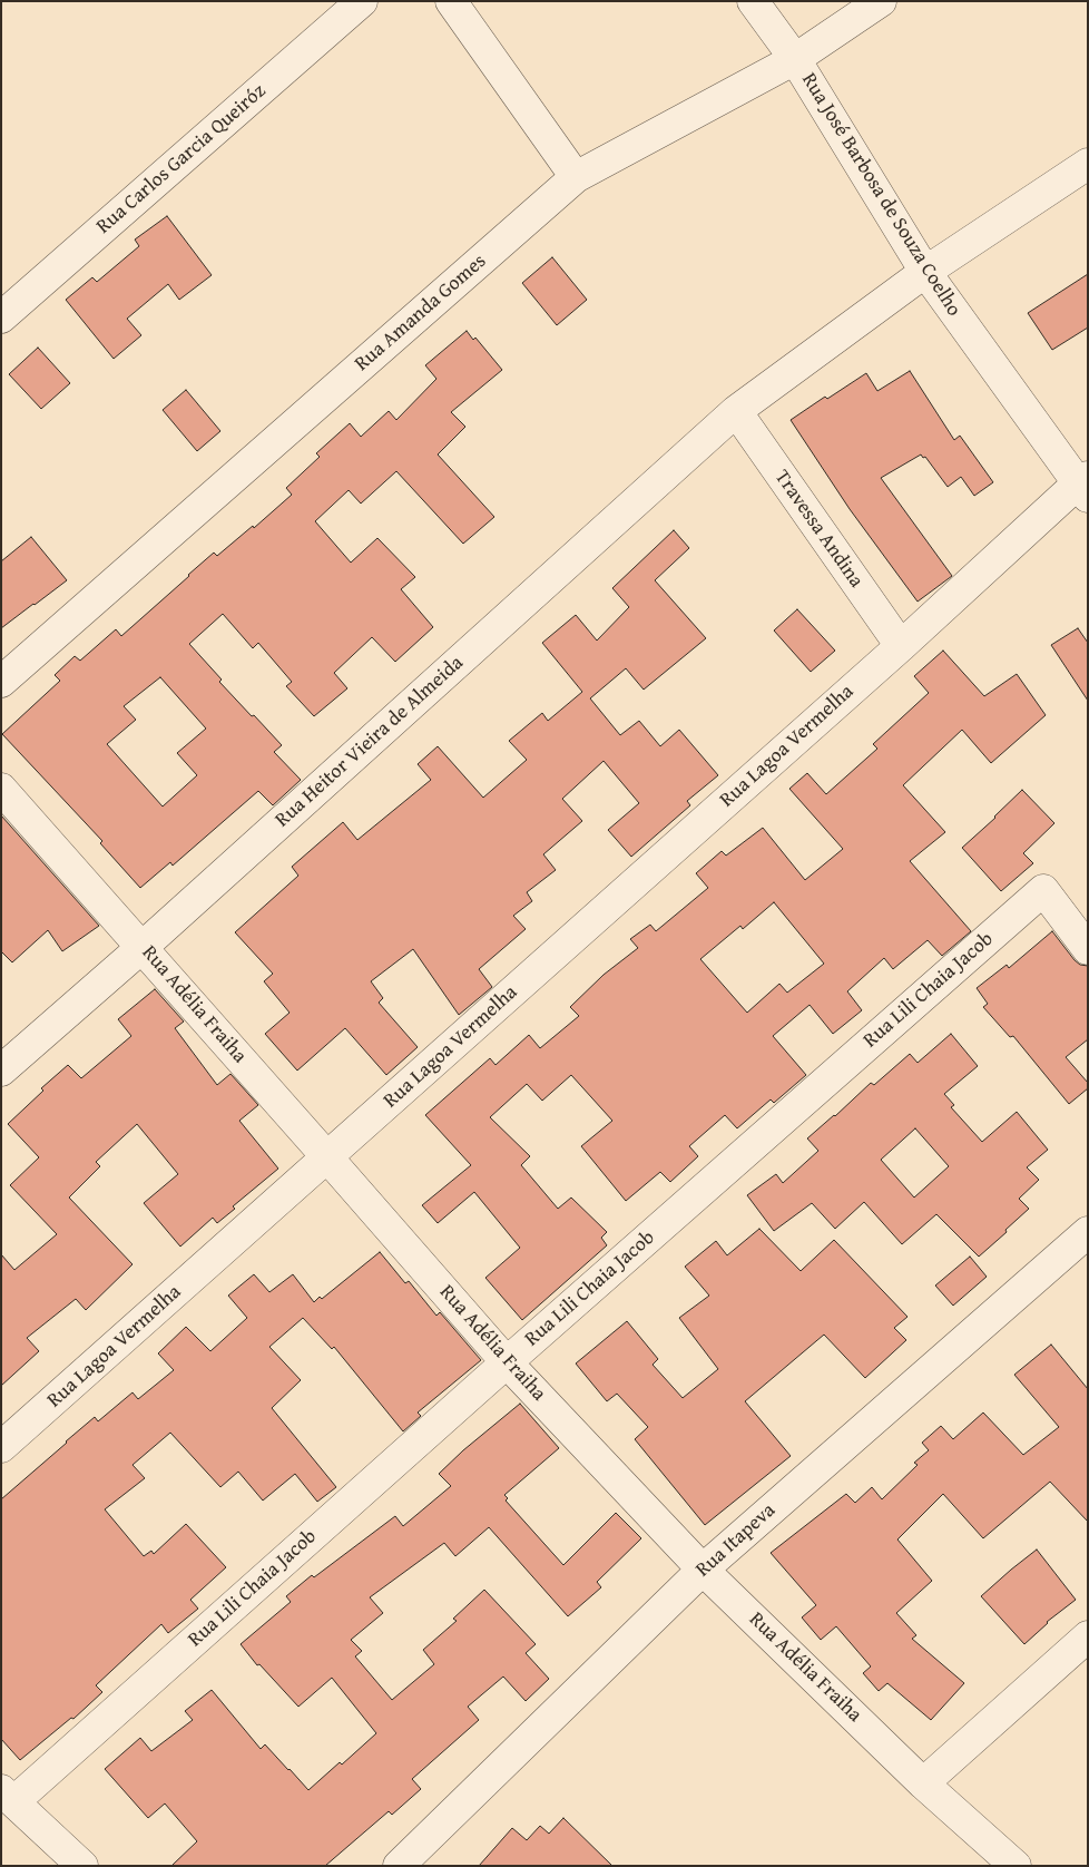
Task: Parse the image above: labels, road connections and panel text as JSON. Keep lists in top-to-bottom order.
{
  "streets": {
    "street": [
      "Rua Carlos Garcia Queiróz",
      "Rua José Barbosa de Souza Coelho",
      "Rua Amanda Gomes",
      "Travessa Andina",
      "Rua Heitor Vieira de Almeida",
      "Rua Lagoa Vermelha",
      "Rua Lili Chaia Jacob",
      "Rua Adélia Fraiha",
      "Rua Itapeva"
    ]
  },
  "crossings": [
    ["Rua José Barbosa de Souza Coelho", "Rua Amanda Gomes"],
    ["Rua José Barbosa de Souza Coelho", "Rua Heitor Vieira de Almeida"],
    ["Rua José Barbosa de Souza Coelho", "Rua Lagoa Vermelha"],
    ["Travessa Andina", "Rua Heitor Vieira de Almeida"],
    ["Travessa Andina", "Rua Lagoa Vermelha"],
    ["Rua Heitor Vieira de Almeida", "Rua Adélia Fraiha"],
    ["Rua Lagoa Vermelha", "Rua Adélia Fraiha"],
    ["Rua Lili Chaia Jacob", "Rua Adélia Fraiha"],
    ["Rua Adélia Fraiha", "Rua Itapeva"]
  ]
}
